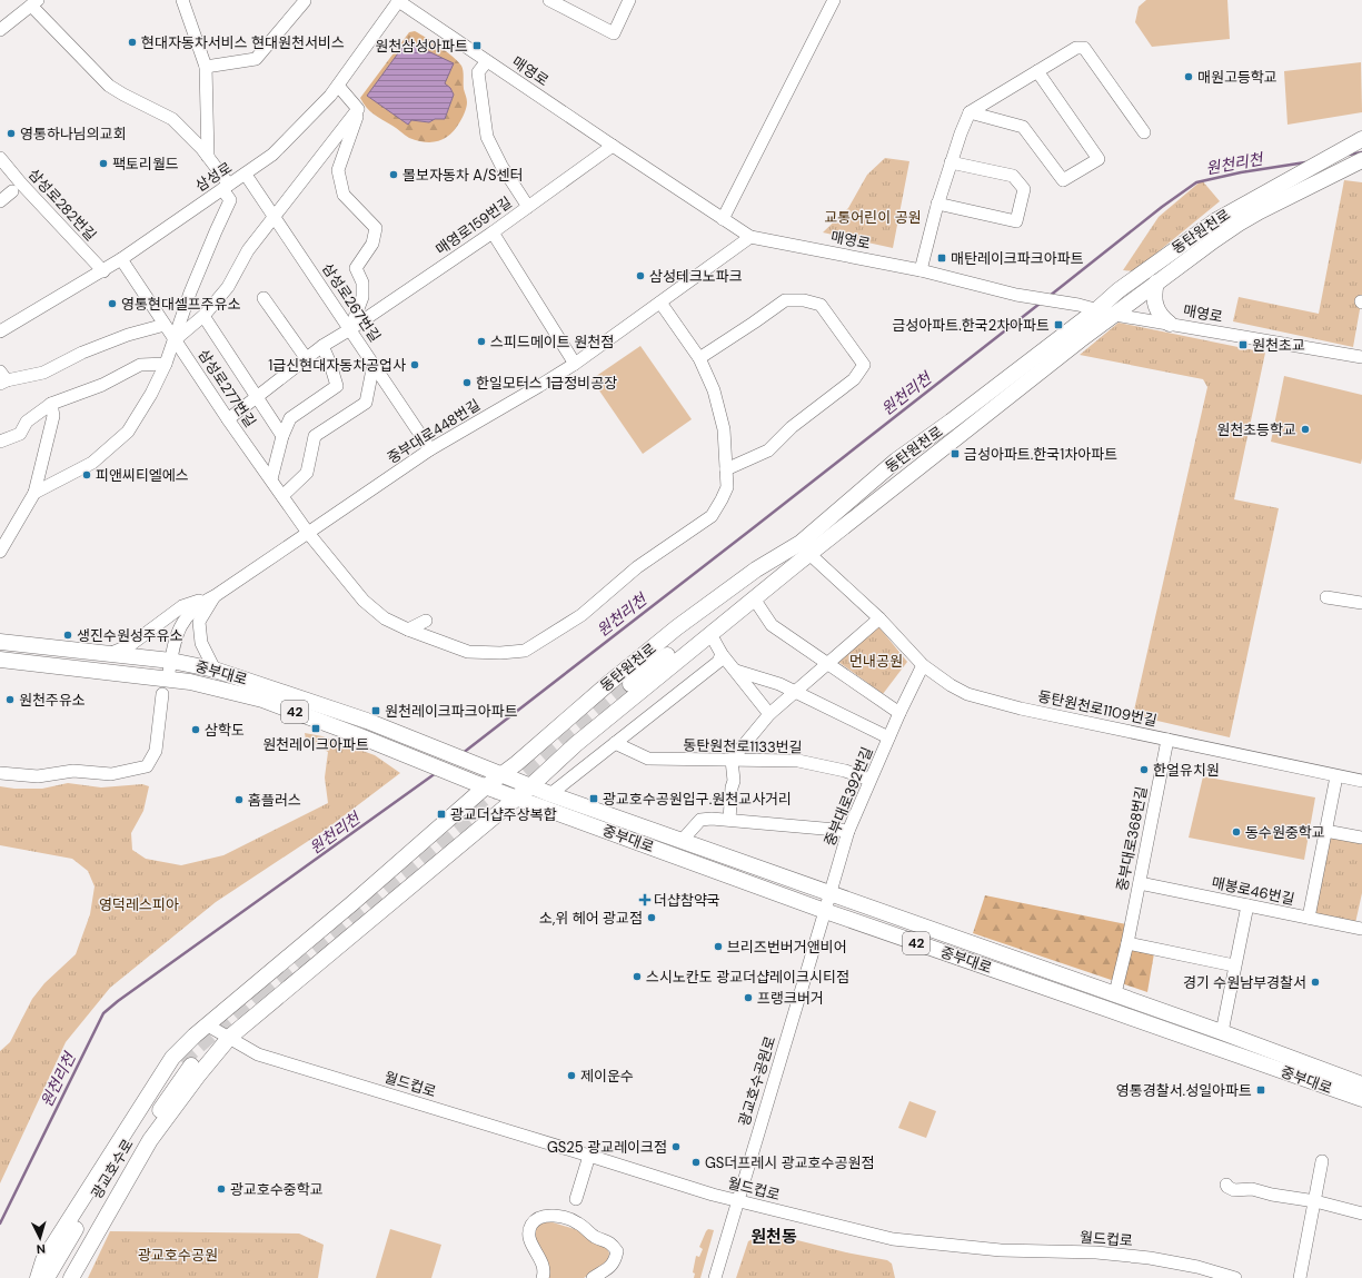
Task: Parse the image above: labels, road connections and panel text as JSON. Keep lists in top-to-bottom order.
{
  "streets": {
    "main road": [
      "동탄원천로",
      "중부대로",
      "42",
      "광교호수로"
    ],
    "street": [
      "매영로",
      "삼성로",
      "삼성로282번길",
      "매영로159번길",
      "삼성로267번길",
      "삼성로277번길",
      "중부대로448번길",
      "동탄원천로1109번길",
      "동탄원천로1133번길",
      "중부대로392번길",
      "중부대로368번길",
      "매봉로46번길",
      "광교호수공원로",
      "월드컵로"
    ]
  },
  "crossings": [
    ["매영로", "삼성로"],
    ["매영로", "매영로159번길"],
    ["매영로", "동탄원천로"],
    ["매영로", "중부대로448번길"],
    ["삼성로", "삼성로282번길"],
    ["삼성로", "삼성로267번길"],
    ["삼성로", "삼성로277번길"],
    ["매영로159번길", "삼성로267번길"],
    ["매영로159번길", "삼성로277번길"],
    ["동탄원천로", "중부대로"],
    ["동탄원천로", "동탄원천로1109번길"],
    ["동탄원천로", "월드컵로"],
    ["삼성로267번길", "중부대로448번길"],
    ["삼성로277번길", "중부대로448번길"],
    ["중부대로448번길", "중부대로"],
    ["중부대로", "중부대로392번길"],
    ["중부대로", "중부대로368번길"],
    ["중부대로", "광교호수공원로"],
    ["동탄원천로1109번길", "중부대로392번길"],
    ["동탄원천로1109번길", "중부대로368번길"],
    ["동탄원천로1133번길", "중부대로392번길"],
    ["중부대로392번길", "광교호수공원로"],
    ["중부대로368번길", "매봉로46번길"],
    ["광교호수공원로", "월드컵로"]
  ],
  "districts": ["원천동"],
  "water": ["원천리천"],
  "parks": [
    "교통어린이 공원",
    "먼내공원",
    "영덕레스피아",
    "광교호수공원"
  ],
  "places": {
    "other": [
      "현대자동차서비스 현대원천서비스",
      "매원고등학교",
      "영통하나님의교회",
      "팩토리월드",
      "볼보자동차 A/S센터",
      "삼성테크노파크",
      "영통현대셀프주유소",
      "스피드메이트 원천점",
      "1급신현대자동차공업사",
      "한일모터스 1급정비공장",
      "원천초등학교",
      "피앤씨티엘에스",
      "생진수원성주유소",
      "원천주유소",
      "삼학도",
      "한얼유치원",
      "홈플러스",
      "동수원중학교",
      "소,위 헤어 광교점",
      "브리즈번버거앤비어",
      "스시노칸도 광교더샵레이크시티점",
      "경기 수원남부경찰서",
      "프랭크버거",
      "제이운수",
      "GS25 광교레이크점",
      "GS더프레시 광교호수공원점",
      "광교호수중학교"
    ],
    "transit": [
      "원천삼성아파트",
      "매탄레이크파크아파트",
      "금성아파트.한국2차아파트",
      "원천초교",
      "금성아파트.한국1차아파트",
      "원천레이크파크아파트",
      "원천레이크아파트",
      "광교호수공원입구.원천교사거리",
      "광교더샵주상복합",
      "영통경찰서.성일아파트"
    ],
    "health": ["더샵참약국"]
  },
  "north": "bottom"
}
